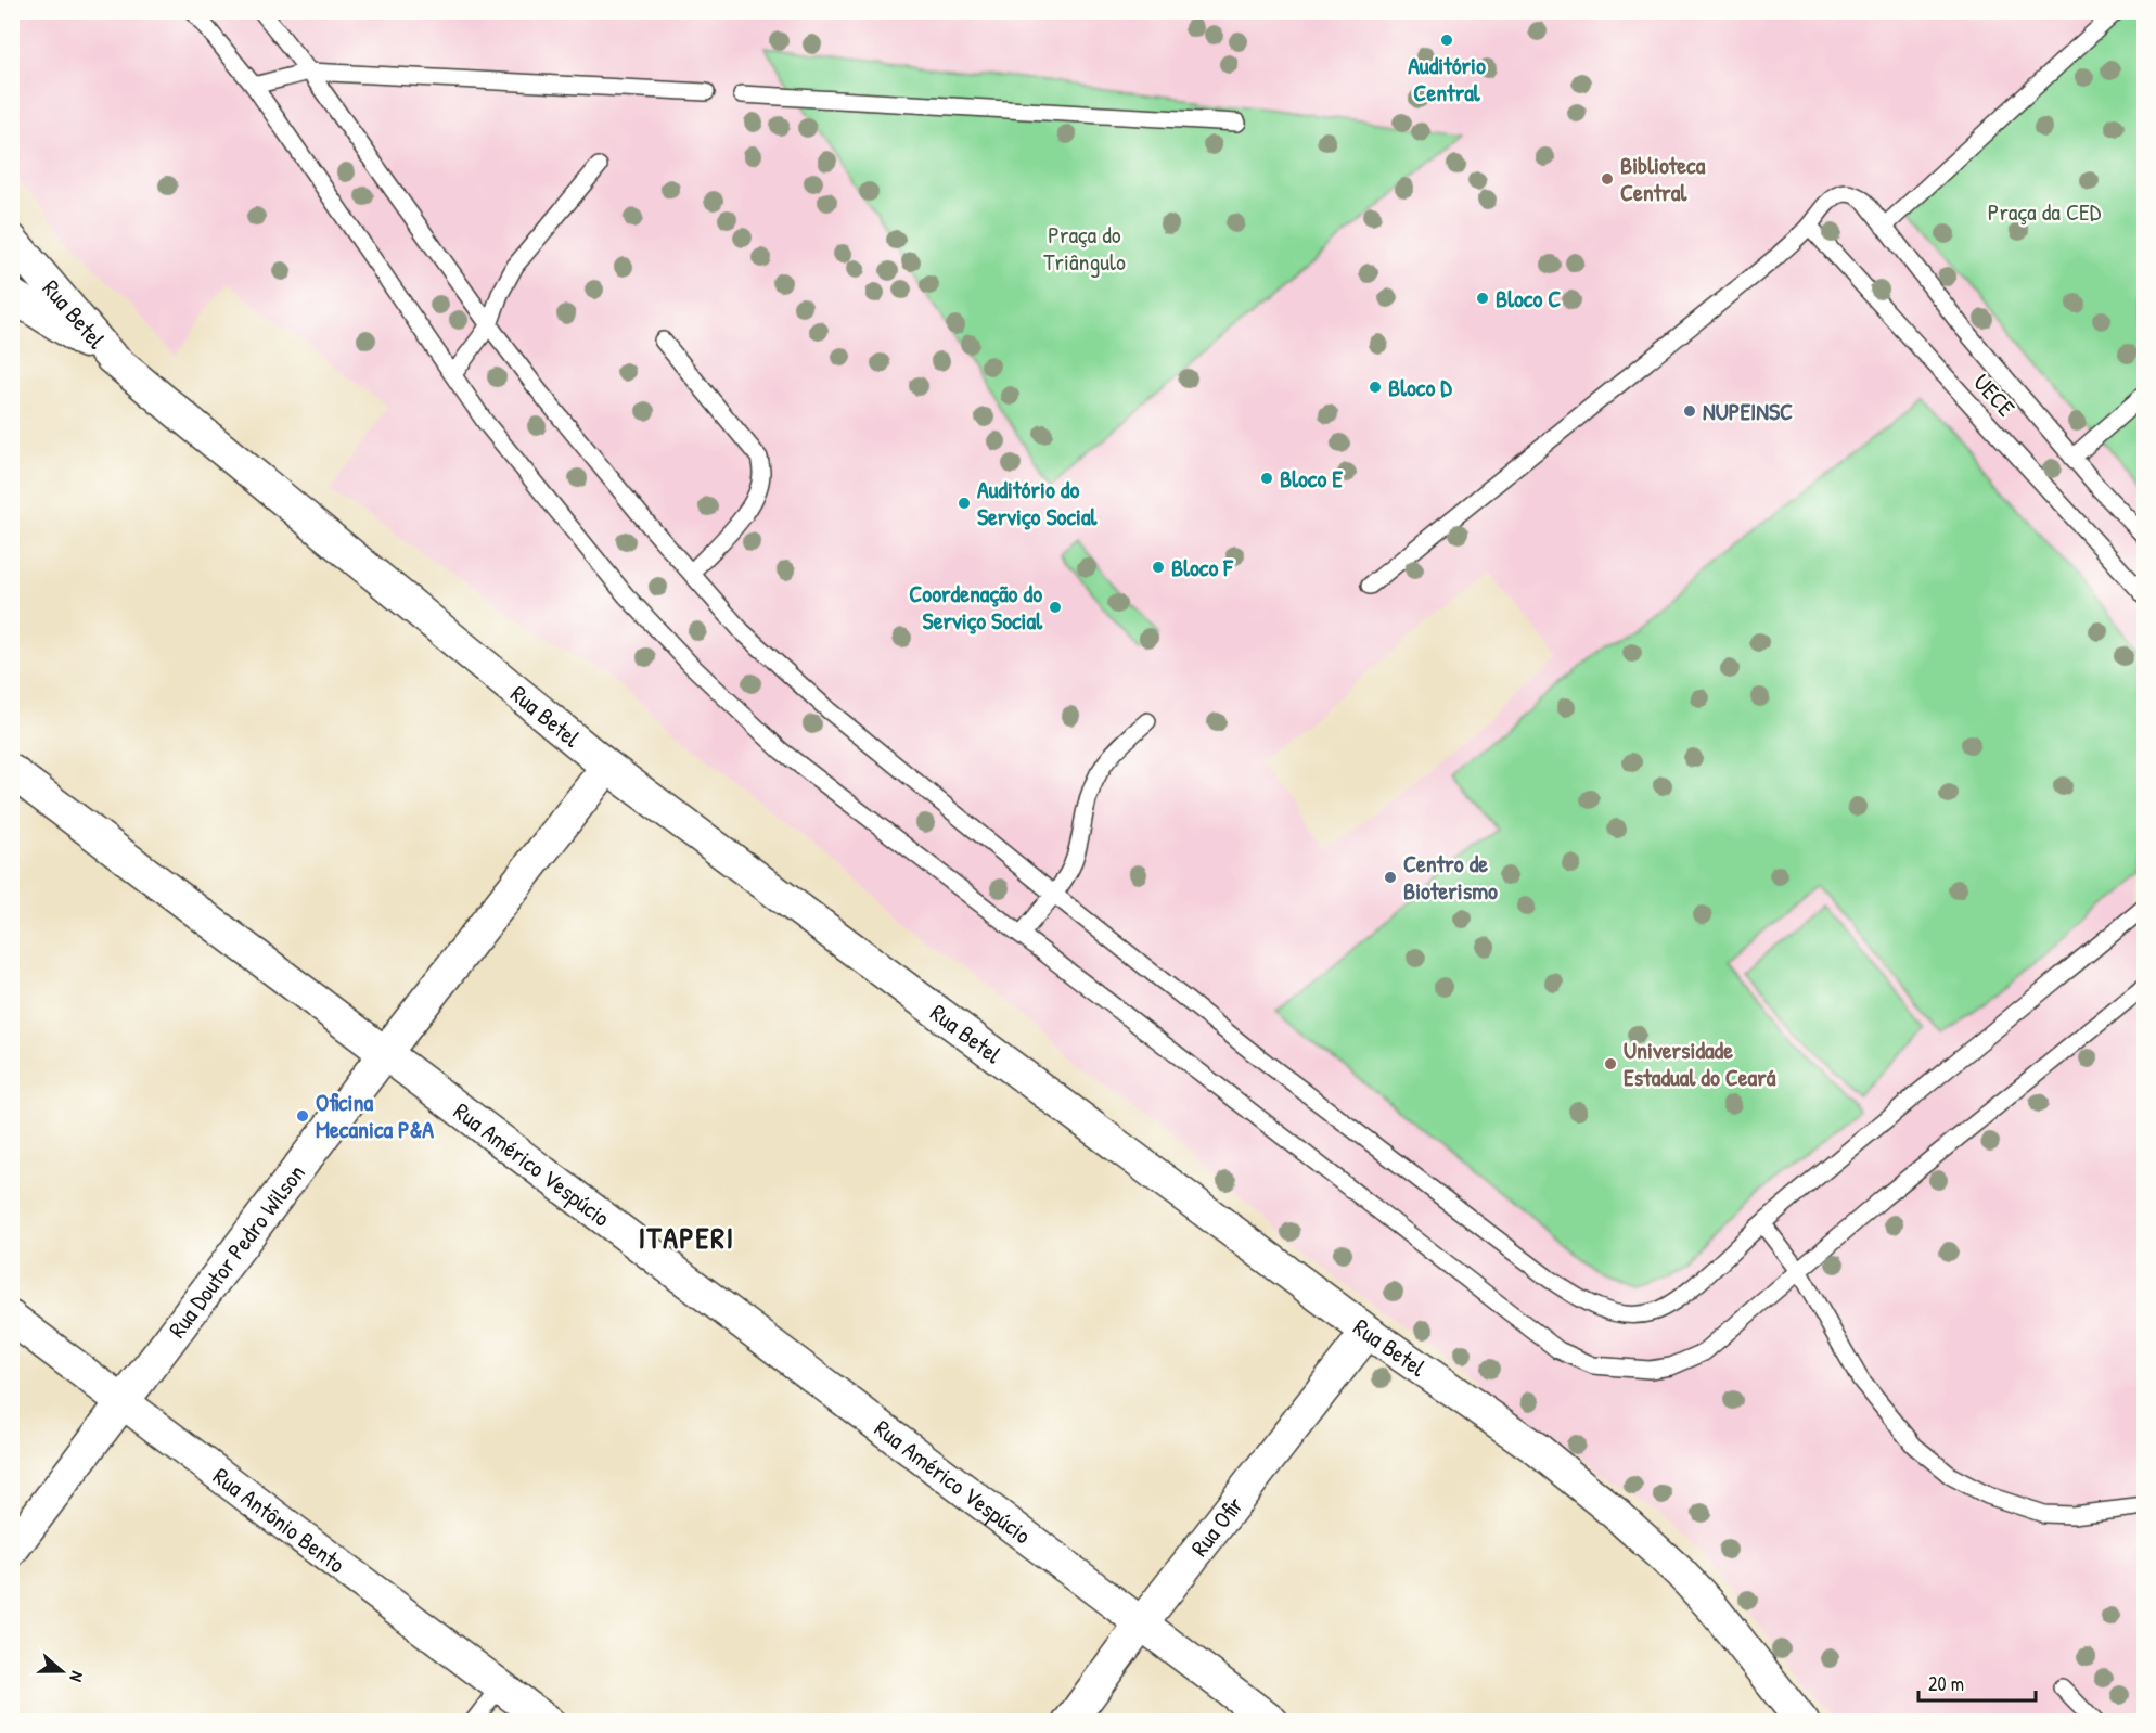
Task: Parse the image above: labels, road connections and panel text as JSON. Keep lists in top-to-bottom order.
{
  "streets": {
    "street": [
      "Rua Betel",
      "Rua Américo Vespúcio",
      "Rua Doutor Pedro Wilson",
      "Rua Antônio Bento",
      "Rua Ofir"
    ],
    "lane": ["UECE"]
  },
  "crossings": [
    ["Rua Betel", "Rua Doutor Pedro Wilson"],
    ["Rua Betel", "Rua Ofir"],
    ["Rua Américo Vespúcio", "Rua Doutor Pedro Wilson"],
    ["Rua Américo Vespúcio", "Rua Ofir"],
    ["Rua Doutor Pedro Wilson", "Rua Antônio Bento"]
  ],
  "districts": ["ITAPERI"],
  "parks": ["Praça da CED", "Praça do Triângulo"],
  "places": [
    "Auditório Central",
    "Biblioteca Central",
    "Bloco C",
    "Bloco D",
    "NUPEINSC",
    "Bloco E",
    "Auditório do Serviço Social",
    "Bloco F",
    "Coordenação do Serviço Social",
    "Centro de Bioterismo",
    "Universidade Estadual do Ceará",
    "Oficina Mecanica P&A"
  ],
  "scale_bar": "20 m",
  "north": "right"
}
